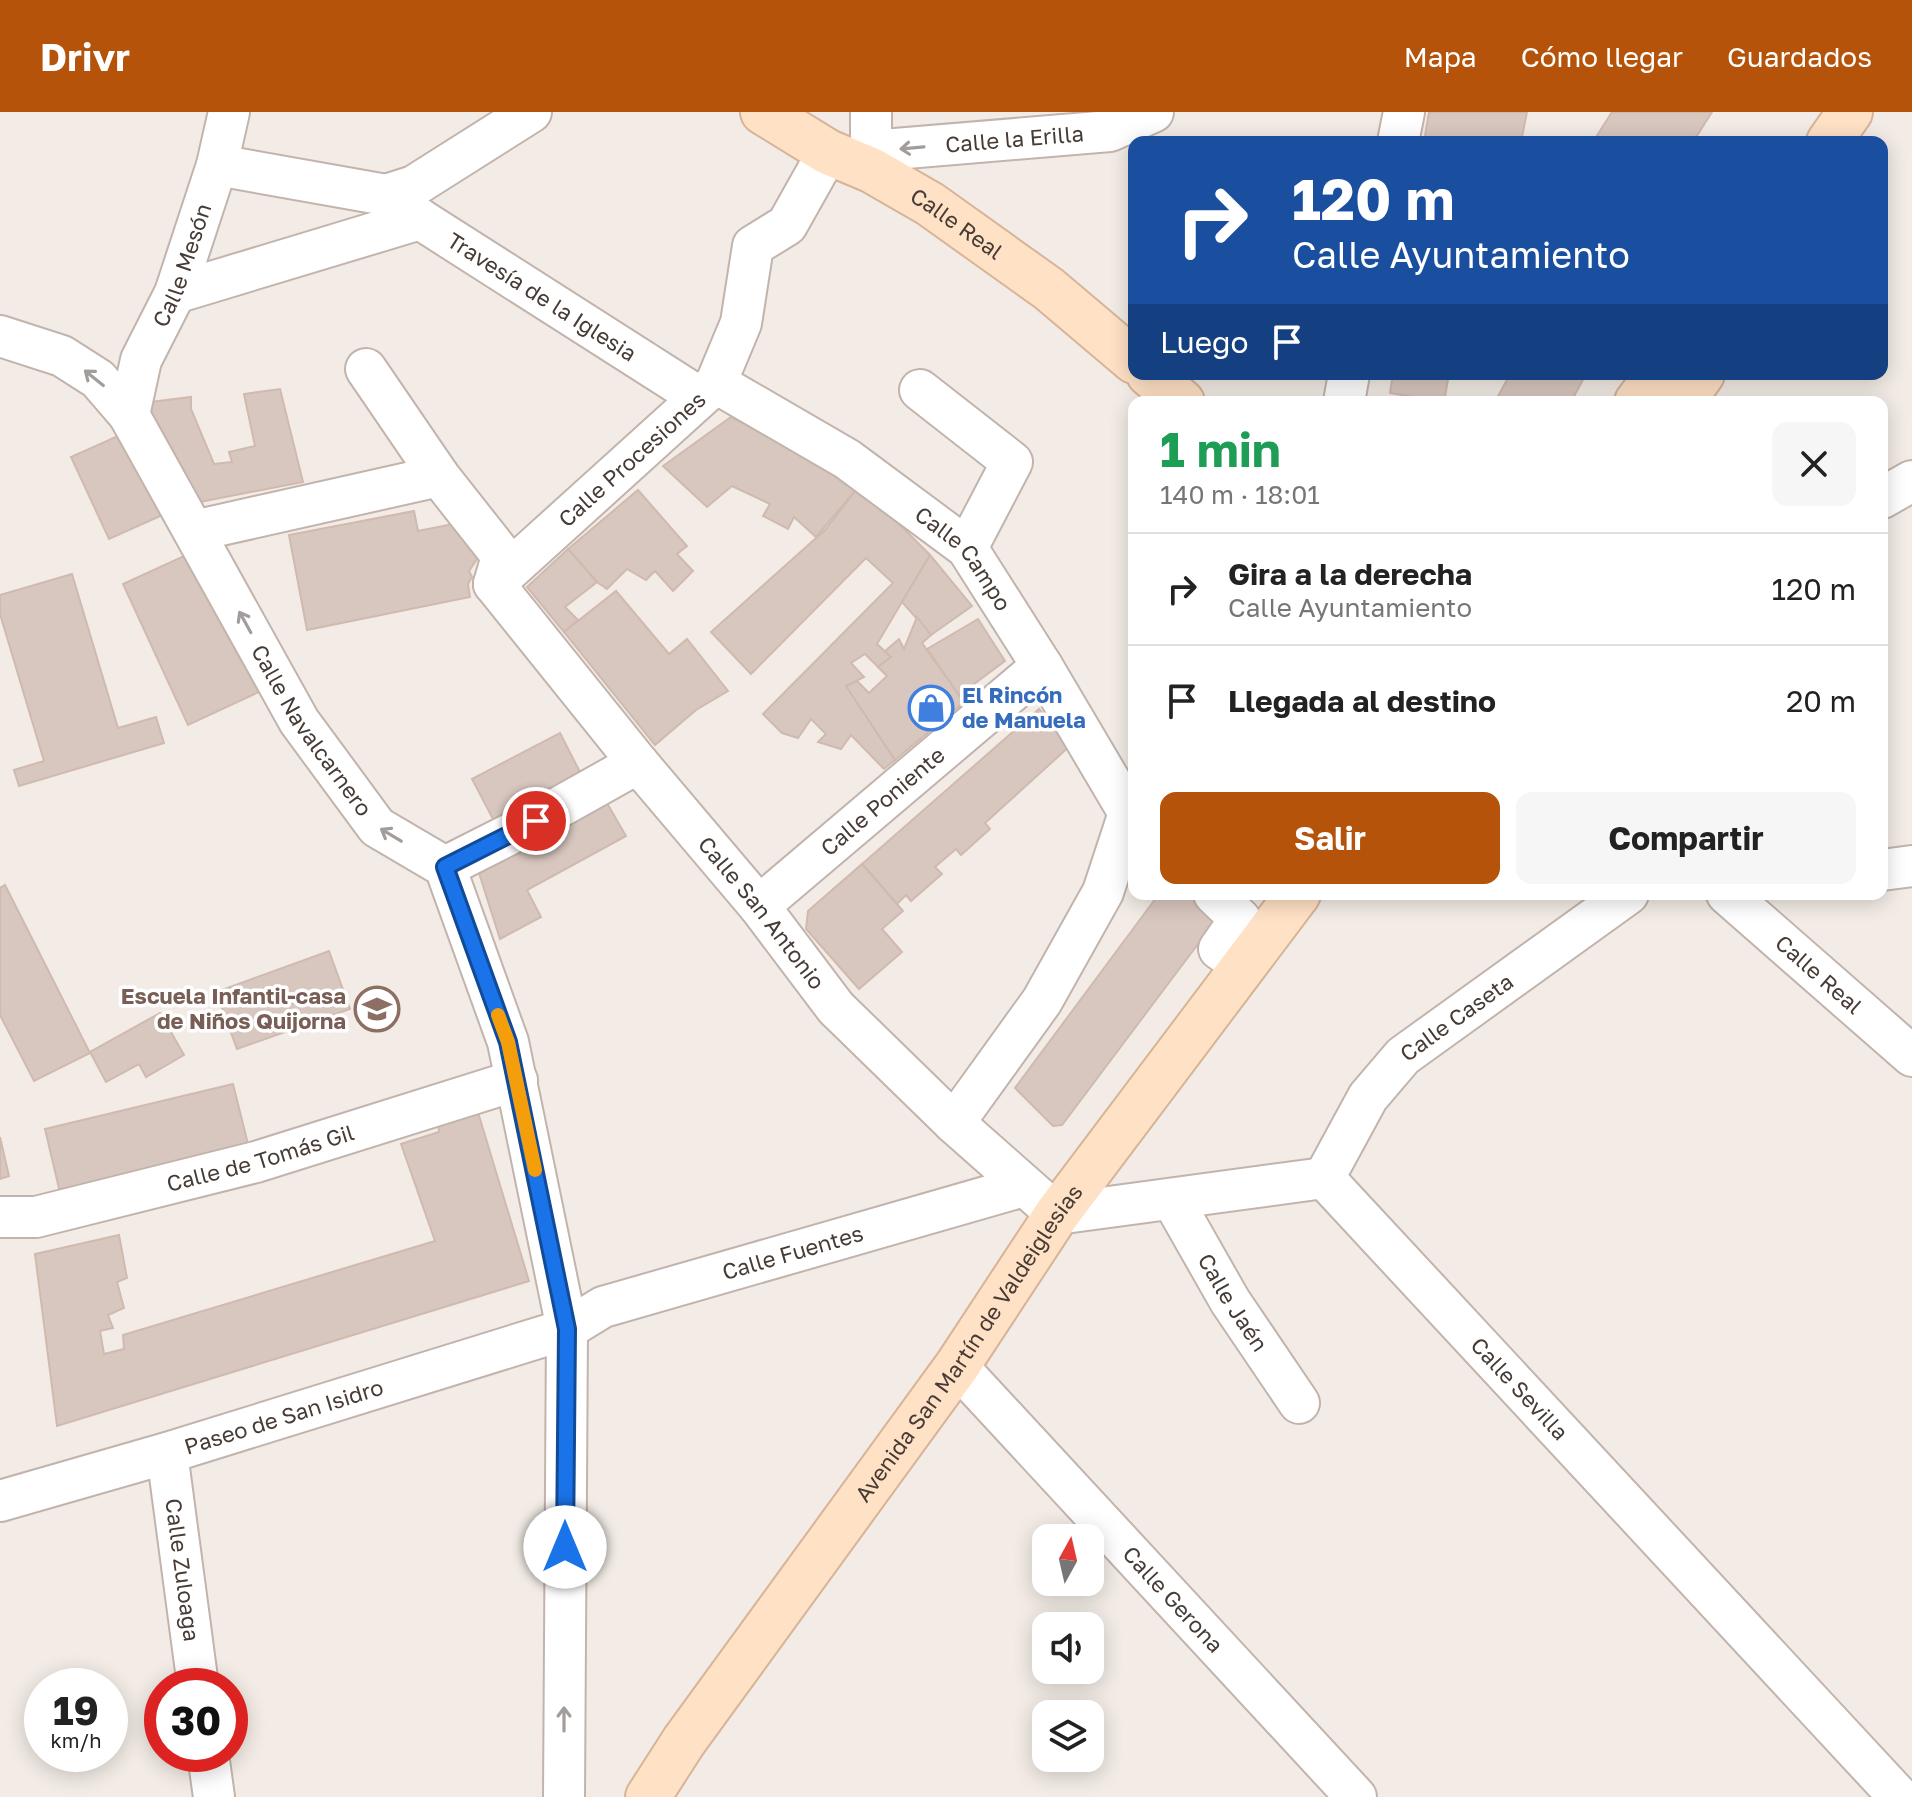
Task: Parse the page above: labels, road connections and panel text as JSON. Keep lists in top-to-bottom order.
{
  "streets": {
    "main road": ["Calle Real", "Avenida San Martín de Valdeiglesias"],
    "street": [
      "Calle la Erilla",
      "Calle Mesón",
      "Travesía de la Iglesia",
      "Calle Procesiones",
      "Calle Campo",
      "Calle Navalcarnero",
      "Calle Poniente",
      "Calle San Antonio",
      "Calle Caseta",
      "Calle de Tomás Gil",
      "Calle Fuentes",
      "Calle Jaén",
      "Calle Sevilla",
      "Paseo de San Isidro",
      "Calle Zuloaga",
      "Calle Gerona"
    ]
  },
  "crossings": [
    ["Calle la Erilla", "Calle Real"],
    ["Calle Real", "Calle Procesiones"],
    ["Calle Mesón", "Calle Navalcarnero"],
    ["Travesía de la Iglesia", "Calle Procesiones"],
    ["Travesía de la Iglesia", "Calle Campo"],
    ["Calle Procesiones", "Calle Campo"],
    ["Calle Procesiones", "Calle San Antonio"],
    ["Calle Campo", "Calle Poniente"],
    ["Calle Campo", "Calle San Antonio"],
    ["Calle Poniente", "Calle San Antonio"],
    ["Calle San Antonio", "Calle Fuentes"],
    ["Calle San Antonio", "Avenida San Martín de Valdeiglesias"],
    ["Calle Caseta", "Calle Sevilla"],
    ["Calle Fuentes", "Paseo de San Isidro"],
    ["Avenida San Martín de Valdeiglesias", "Calle Gerona"],
    ["Paseo de San Isidro", "Calle Zuloaga"]
  ],
  "one_way": ["Calle la Erilla", "Calle Navalcarnero"],
  "places": {
    "shop": ["El Rincón de Manuela"],
    "school or university": ["Escuela Infantil-casa de Niños Quijorna"]
  },
  "north": "top",
  "page": {
    "header": "Drivr",
    "nav": ["Mapa", "Cómo llegar", "Guardados"],
    "turn": ["120 m", "Calle Ayuntamiento"],
    "then": "Luego",
    "heading": ["1 min", "140 m · 18:01"],
    "list": [
      {
        "name": "Gira a la derecha",
        "note": "Calle Ayuntamiento",
        "value": "120 m"
      },
      {
        "name": "Llegada al destino",
        "value": "20 m"
      }
    ],
    "buttons": ["Salir", "Compartir"],
    "speed": "19 km/h",
    "limit": "30"
  }
}
